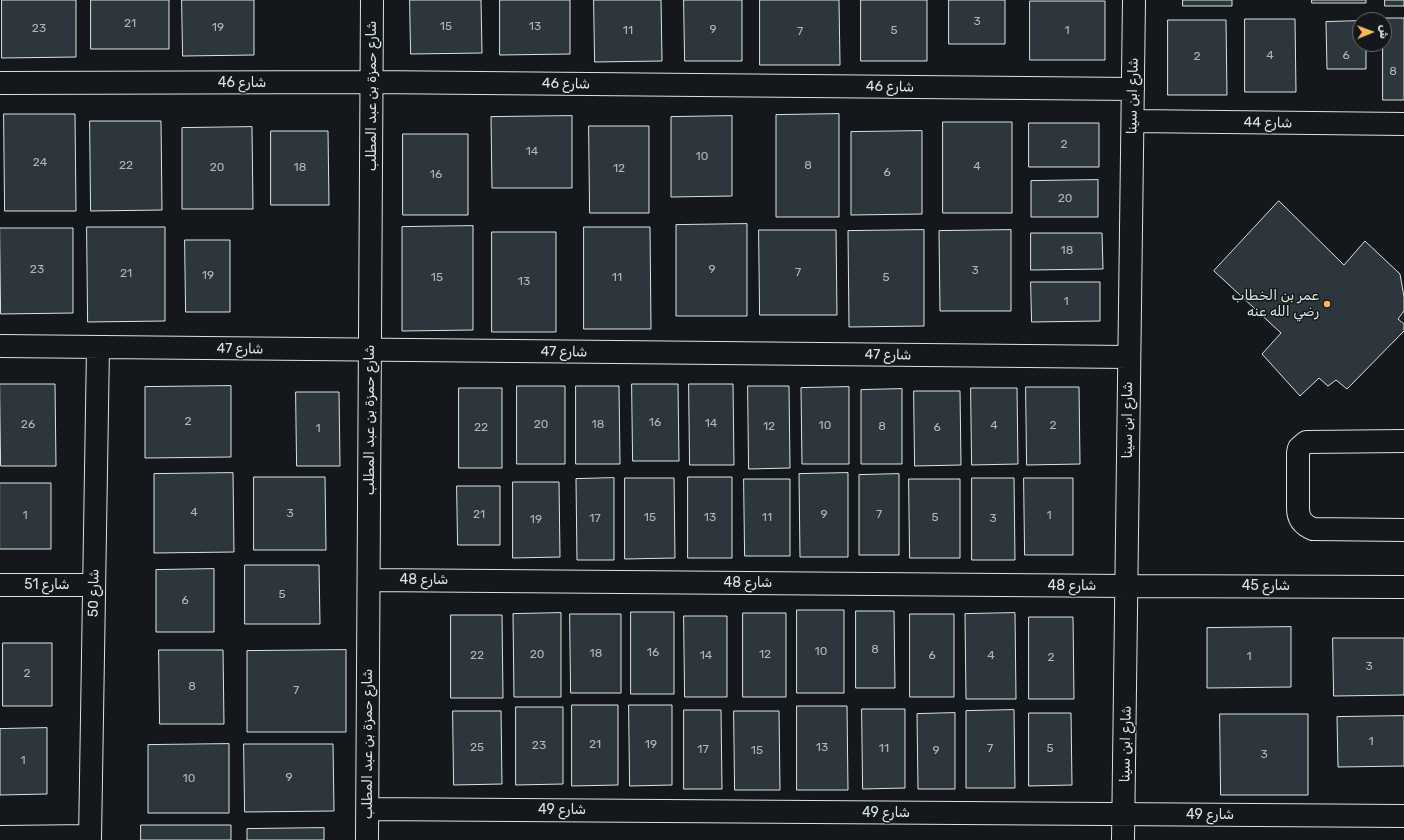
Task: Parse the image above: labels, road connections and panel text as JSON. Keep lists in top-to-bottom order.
{
  "streets": {
    "street": [
      "شارع 46",
      "شارع حمزة بن عبد المطلب",
      "شارع ابن سينا",
      "شارع 44",
      "شارع 47",
      "شارع 48",
      "شارع 51",
      "شارع 45",
      "شارع 50",
      "شارع 49"
    ]
  },
  "crossings": [
    ["شارع 46", "شارع حمزة بن عبد المطلب"],
    ["شارع 46", "شارع ابن سينا"],
    ["شارع حمزة بن عبد المطلب", "شارع 47"],
    ["شارع حمزة بن عبد المطلب", "شارع 48"],
    ["شارع حمزة بن عبد المطلب", "شارع 49"],
    ["شارع ابن سينا", "شارع 44"],
    ["شارع ابن سينا", "شارع 47"],
    ["شارع ابن سينا", "شارع 48"],
    ["شارع ابن سينا", "شارع 45"],
    ["شارع ابن سينا", "شارع 49"],
    ["شارع 47", "شارع 50"],
    ["شارع 48", "شارع 45"],
    ["شارع 51", "شارع 50"]
  ],
  "places": ["عمر بن الخطاب رضي الله عنه"],
  "house_numbers": [
    "3",
    "21",
    "15",
    "13",
    "19",
    "23",
    "9",
    "11",
    "5",
    "1",
    "7",
    "4",
    "6",
    "2",
    "8",
    "2",
    "14",
    "10",
    "24",
    "22",
    "8",
    "4",
    "20",
    "18",
    "12",
    "6",
    "16",
    "20",
    "18",
    "23",
    "9",
    "3",
    "7",
    "21",
    "19",
    "15",
    "11",
    "5",
    "13",
    "1",
    "2",
    "16",
    "14",
    "26",
    "20",
    "18",
    "10",
    "4",
    "2",
    "12",
    "8",
    "22",
    "6",
    "1",
    "4",
    "3",
    "21",
    "9",
    "7",
    "1",
    "1",
    "15",
    "13",
    "11",
    "5",
    "17",
    "3",
    "19",
    "5",
    "6",
    "8",
    "10",
    "16",
    "18",
    "20",
    "12",
    "22",
    "14",
    "6",
    "4",
    "1",
    "2",
    "3",
    "2",
    "8",
    "7",
    "1",
    "21",
    "19",
    "23",
    "25",
    "13",
    "11",
    "7",
    "5",
    "17",
    "15",
    "9",
    "3",
    "1",
    "9",
    "10"
  ],
  "north": "right"
}
